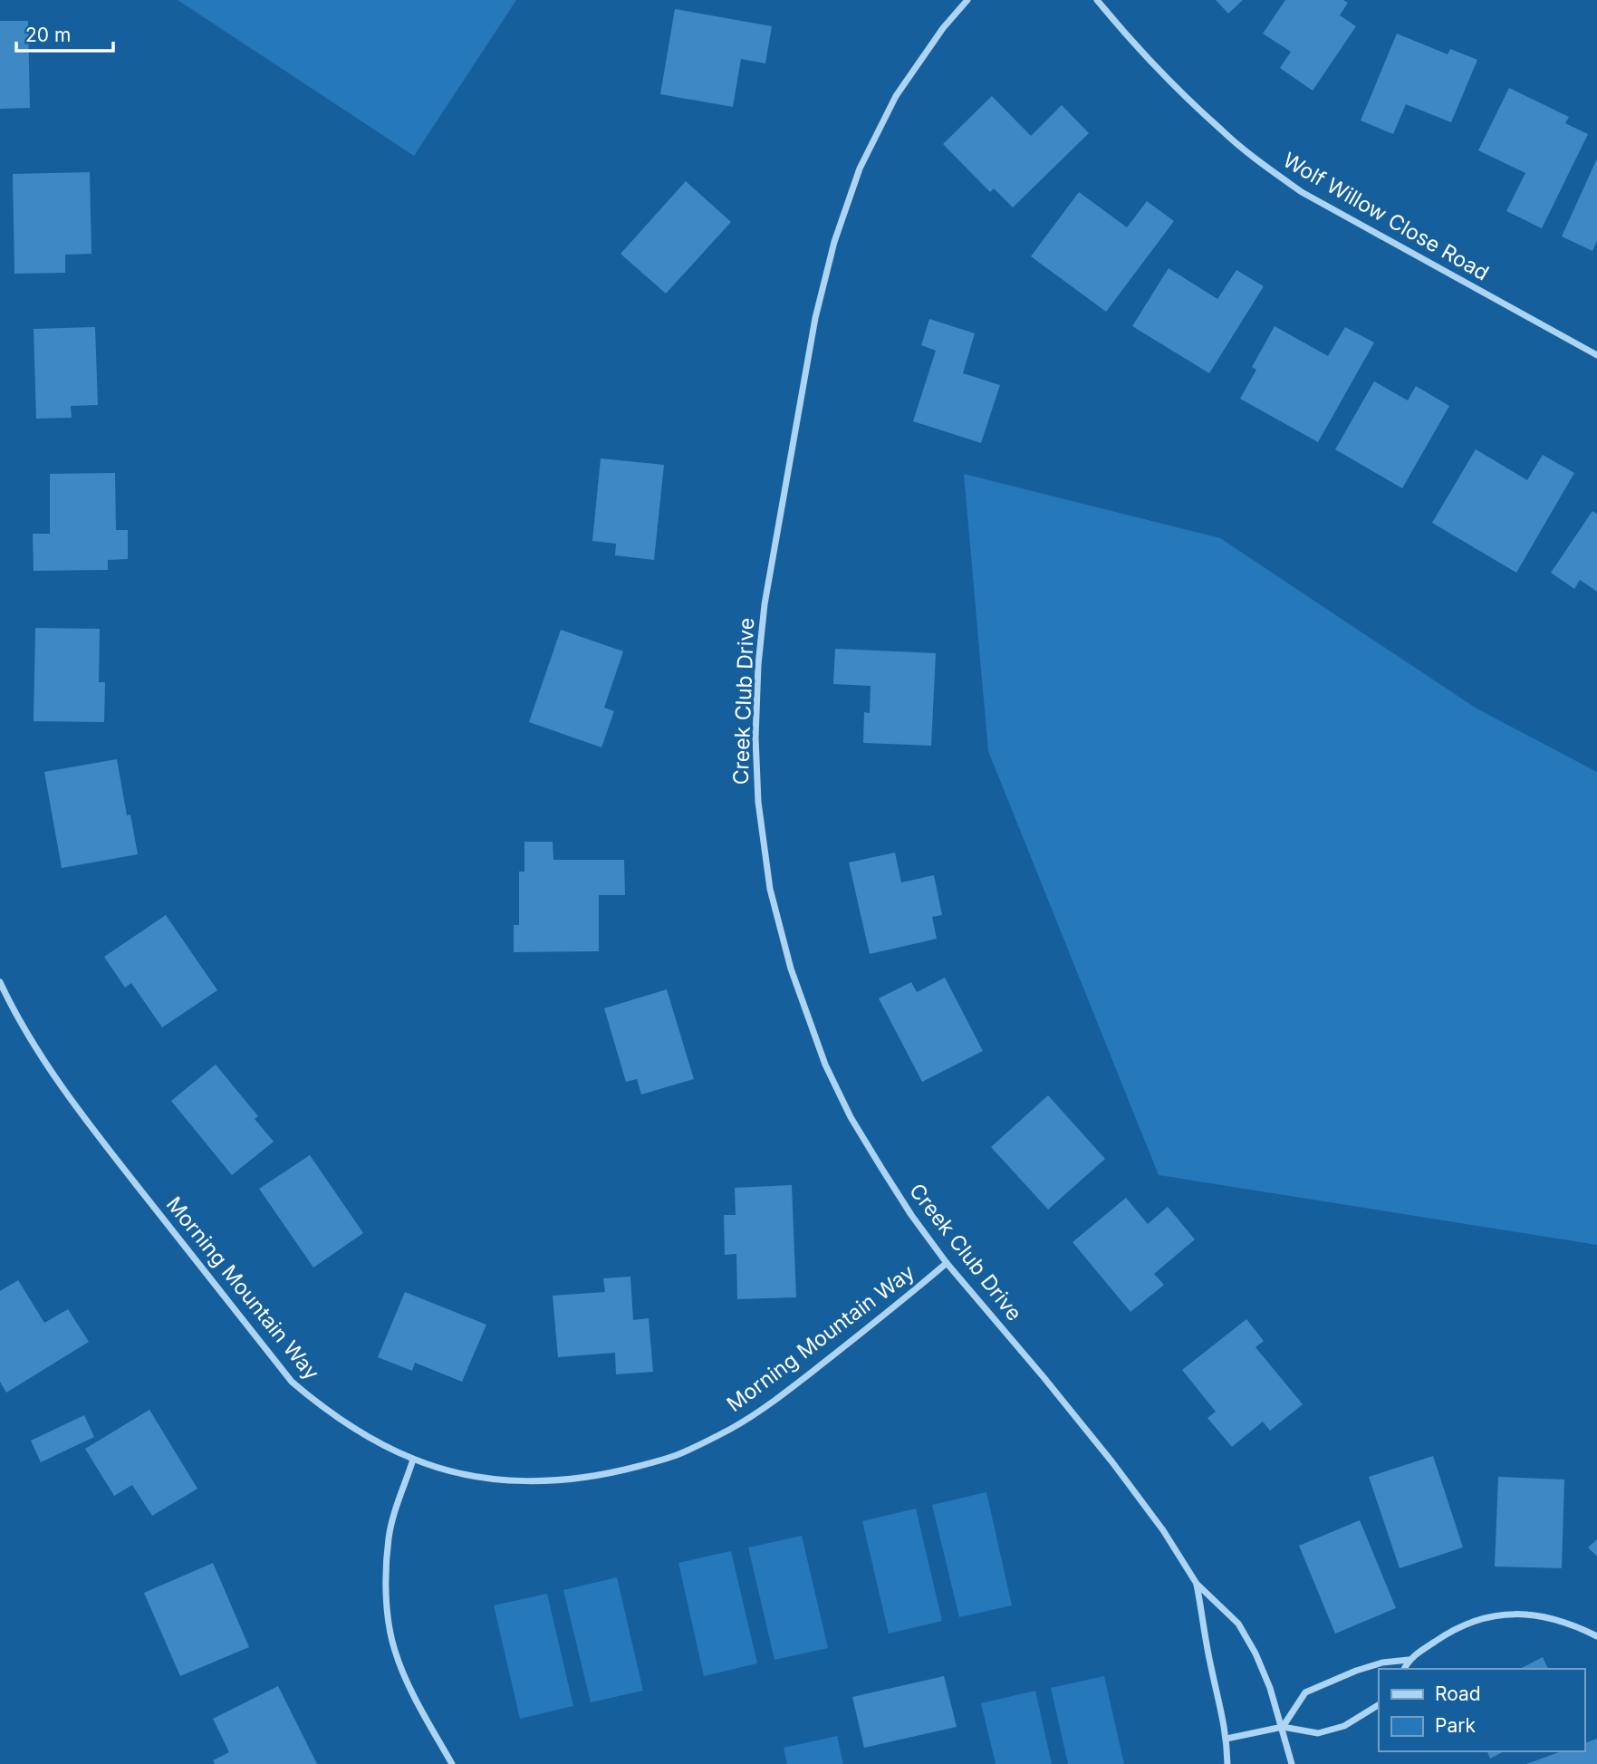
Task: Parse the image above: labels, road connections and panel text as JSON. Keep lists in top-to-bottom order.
{
  "streets": {
    "street": ["Wolf Willow Close Road", "Creek Club Drive", "Morning Mountain Way"]
  },
  "crossings": [
    ["Creek Club Drive", "Morning Mountain Way"]
  ],
  "legend": ["Road", "Park"],
  "scale_bar": "20 m"
}
